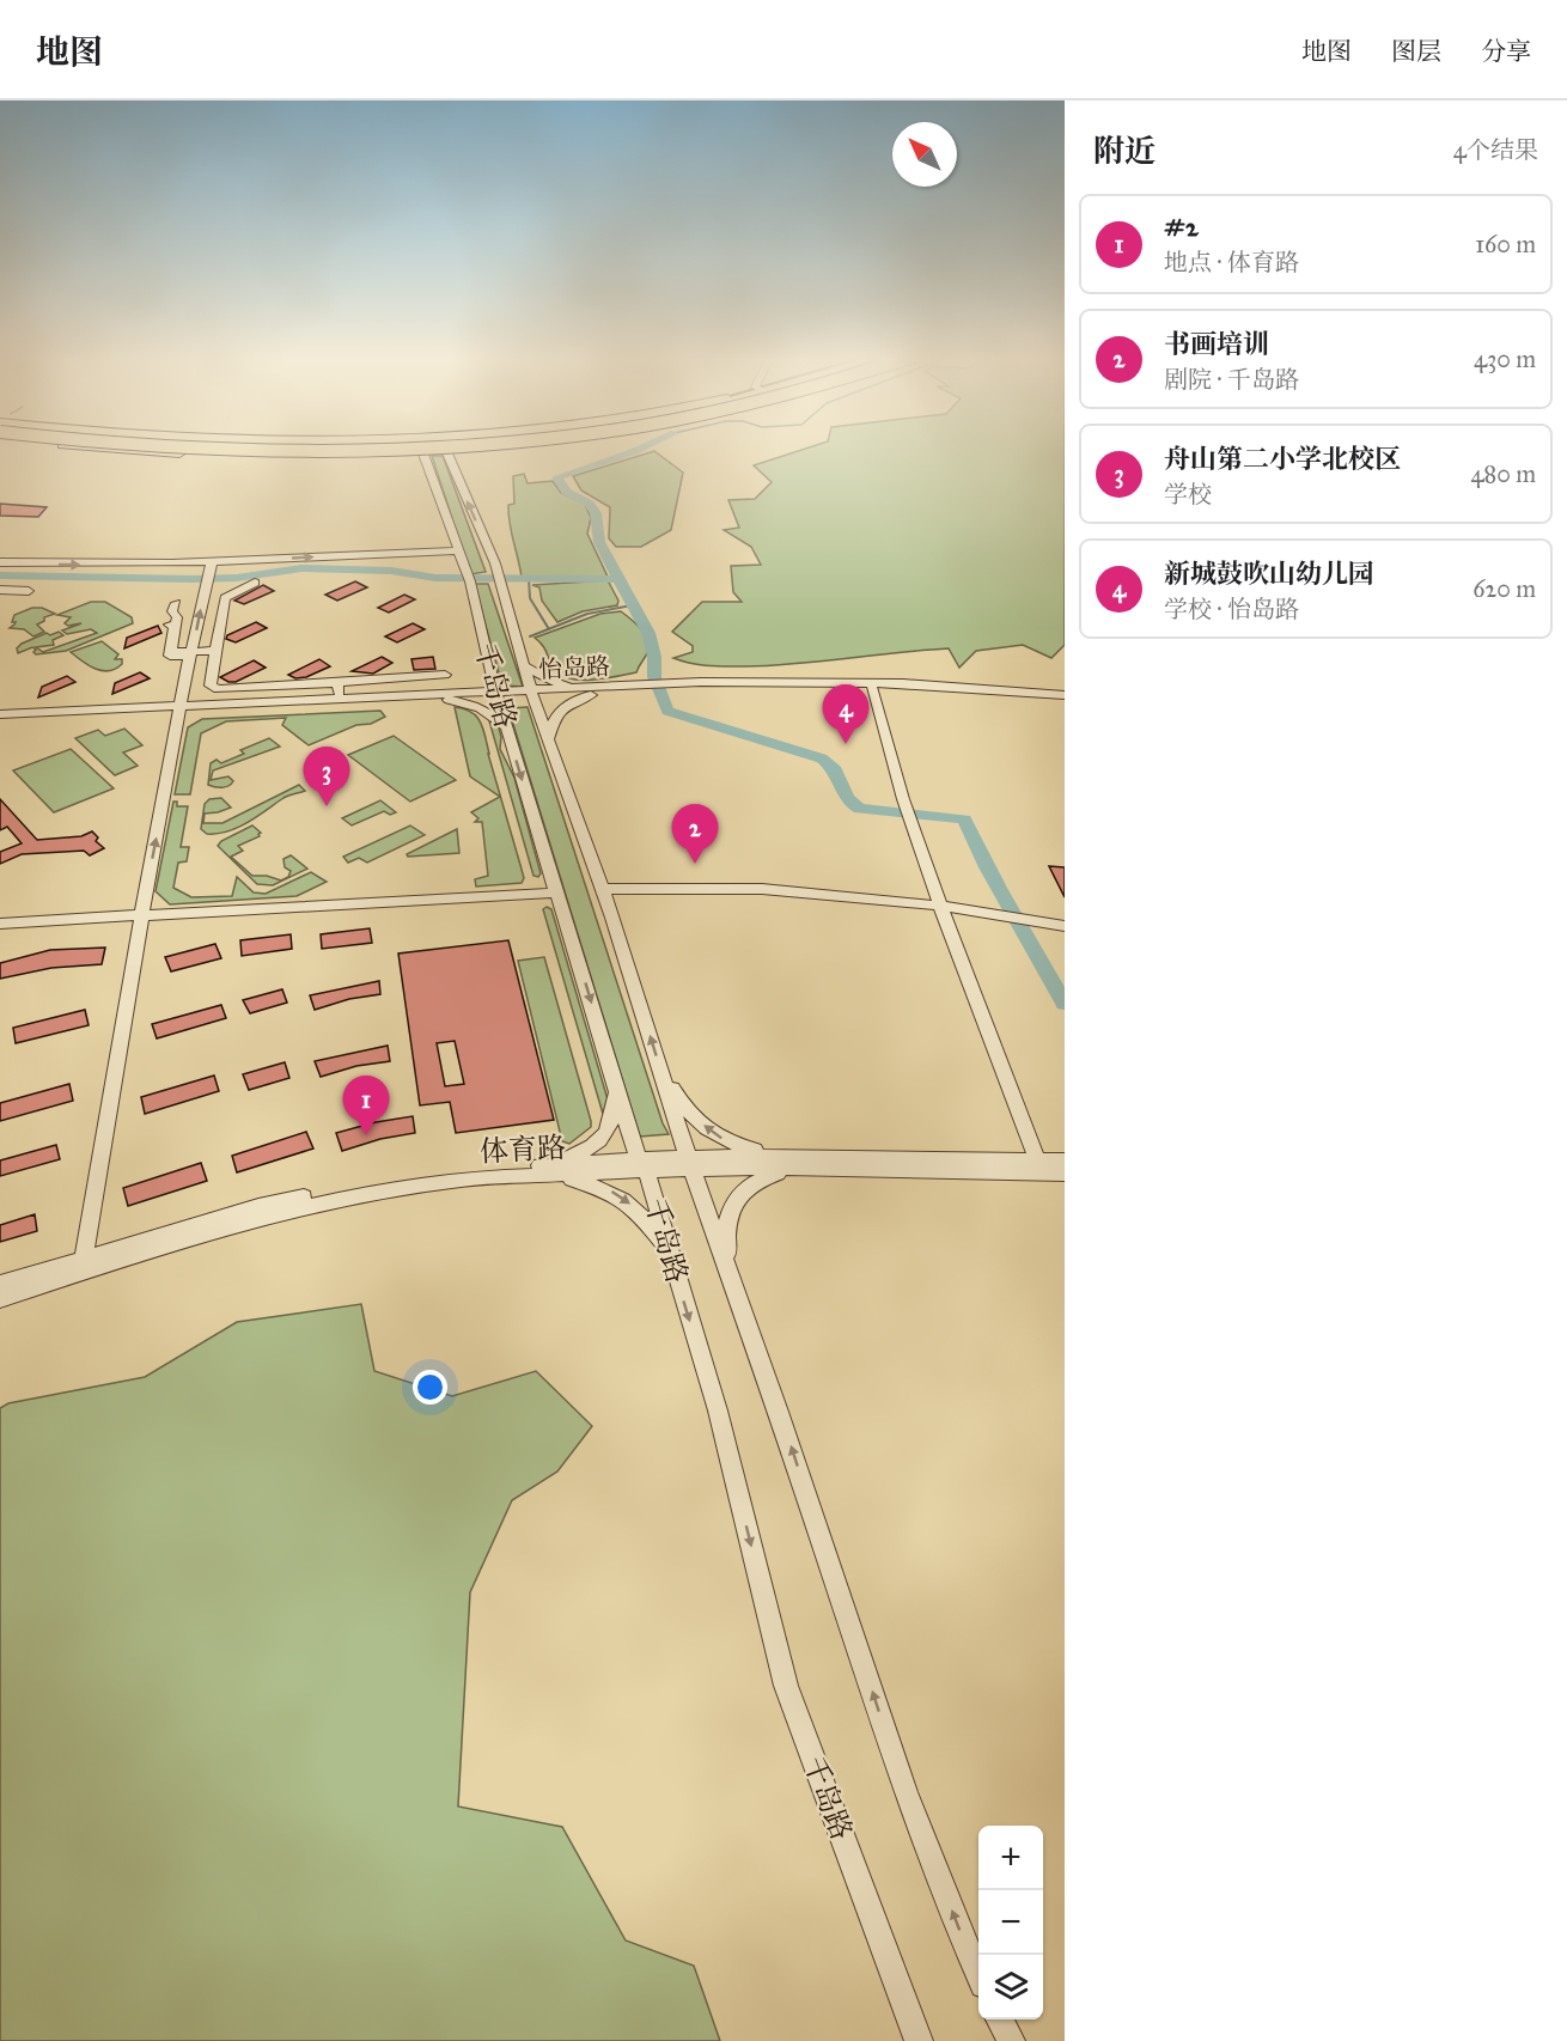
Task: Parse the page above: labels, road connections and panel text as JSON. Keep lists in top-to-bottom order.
{
  "streets": {
    "street": ["怡岛路", "千岛路", "体育路"]
  },
  "crossings": [
    ["怡岛路", "千岛路"],
    ["千岛路", "体育路"]
  ],
  "north": "top left",
  "page": {
    "header": "地图",
    "nav": ["地图", "图层", "分享"],
    "heading": ["附近", "4个结果"],
    "list": [
      {
        "mark": "1",
        "name": "#2",
        "note": "地点 · 体育路",
        "value": "160 m"
      },
      {
        "mark": "2",
        "name": "书画培训",
        "note": "剧院 · 千岛路",
        "value": "430 m"
      },
      {
        "mark": "3",
        "name": "舟山第二小学北校区",
        "note": "学校",
        "value": "480 m"
      },
      {
        "mark": "4",
        "name": "新城鼓吹山幼儿园",
        "note": "学校 · 怡岛路",
        "value": "620 m"
      }
    ],
    "pins": [
      "4",
      "3",
      "2",
      "1"
    ],
    "map_buttons": ["+", "−"]
  }
}
